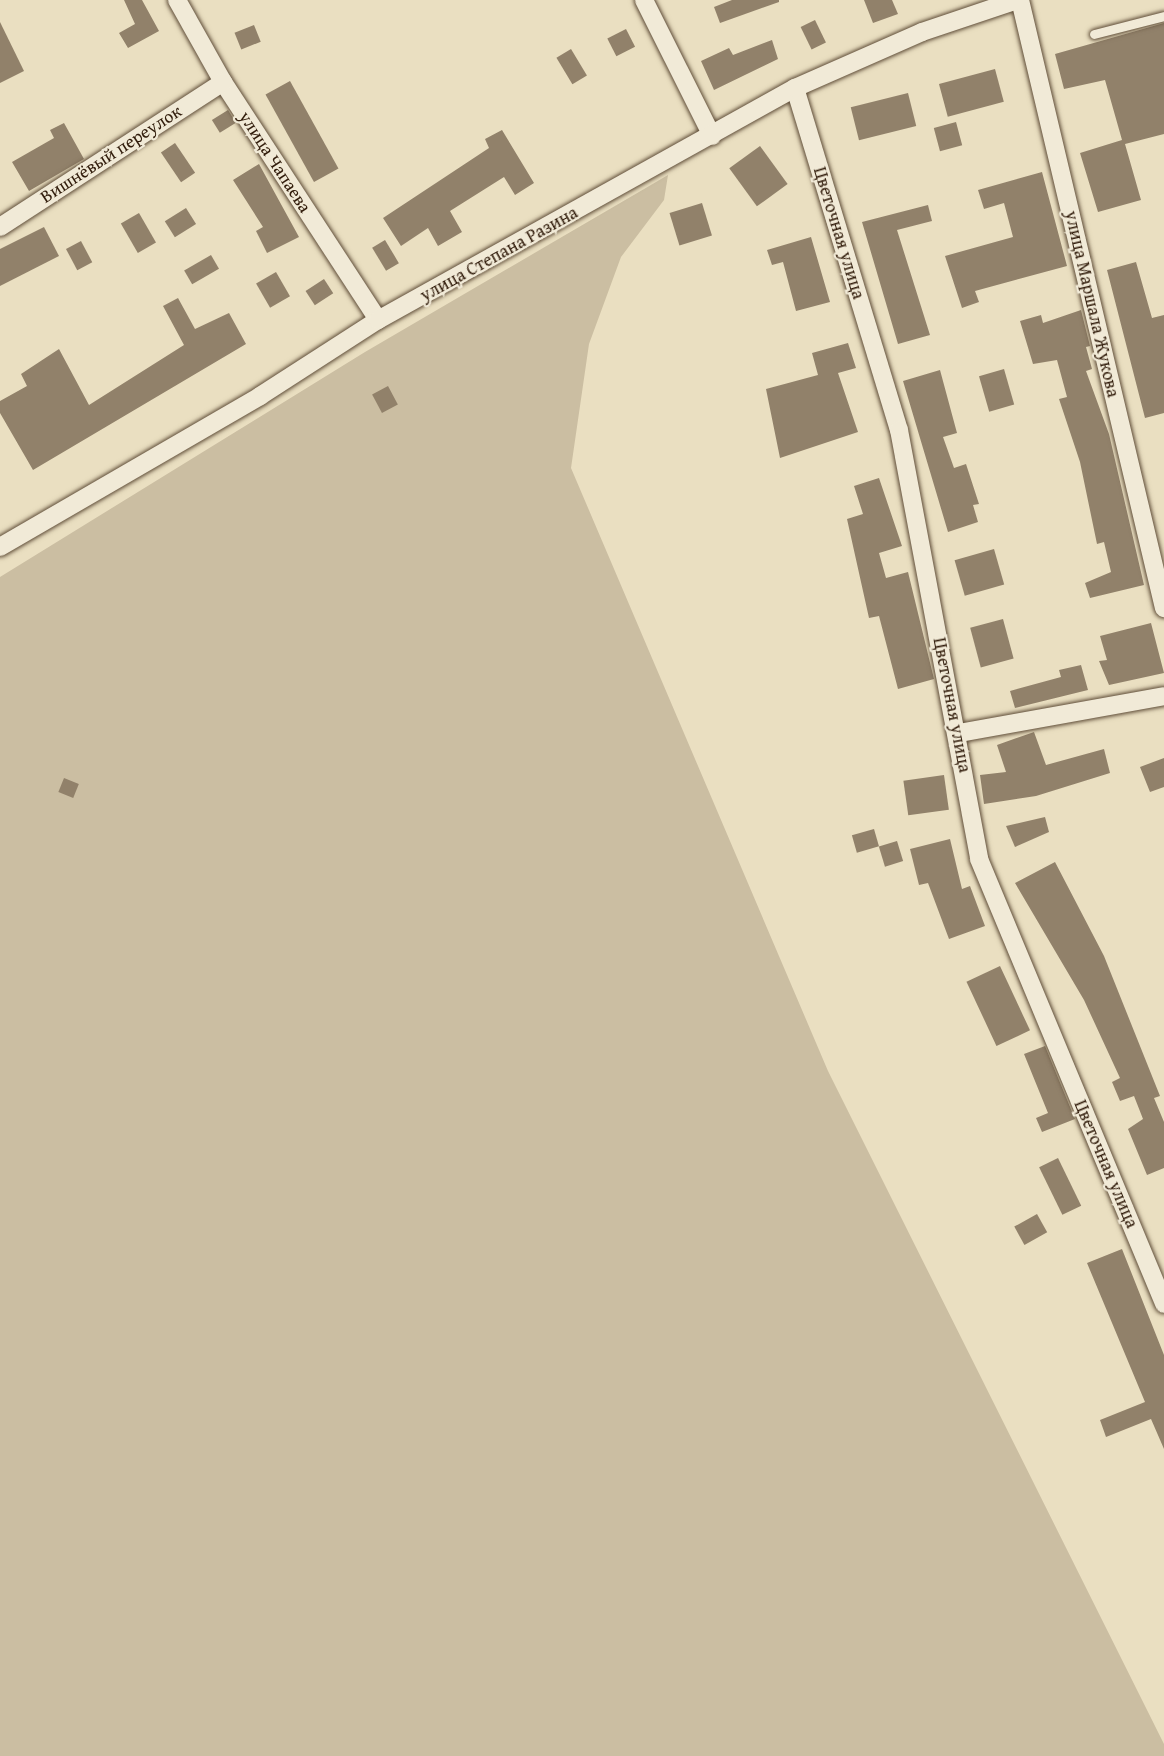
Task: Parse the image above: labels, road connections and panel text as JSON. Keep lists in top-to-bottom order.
{
  "streets": {
    "street": [
      "Вишнёвый переулок",
      "улица Чапаева",
      "Цветочная улица",
      "улица Степана Разина",
      "улица Маршала Жукова"
    ]
  },
  "crossings": [
    ["Вишнёвый переулок", "улица Чапаева"],
    ["улица Чапаева", "улица Степана Разина"],
    ["Цветочная улица", "улица Степана Разина"],
    ["улица Степана Разина", "улица Маршала Жукова"]
  ]
}
